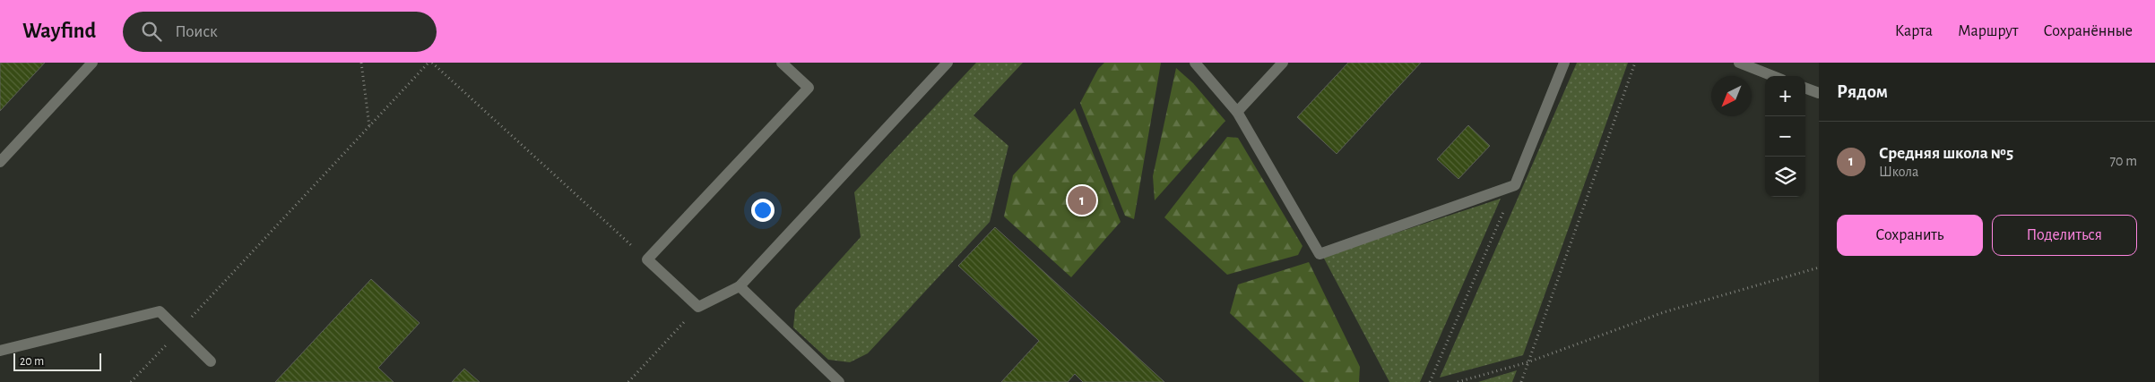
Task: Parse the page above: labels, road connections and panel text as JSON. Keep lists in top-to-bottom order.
{
  "scale_bar": "20 m",
  "north": "bottom left",
  "page": {
    "header": "Wayfind",
    "search": "Поиск",
    "nav": ["Карта", "Маршрут", "Сохранённые"],
    "heading": "Рядом",
    "map_buttons": ["+", "−"],
    "list": [
      {
        "mark": "1",
        "name": "Средняя школа №5",
        "note": "Школа",
        "value": "70 m"
      }
    ],
    "pins": "1",
    "buttons": ["Сохранить", "Поделиться"],
    "scale": "20 m"
  }
}
